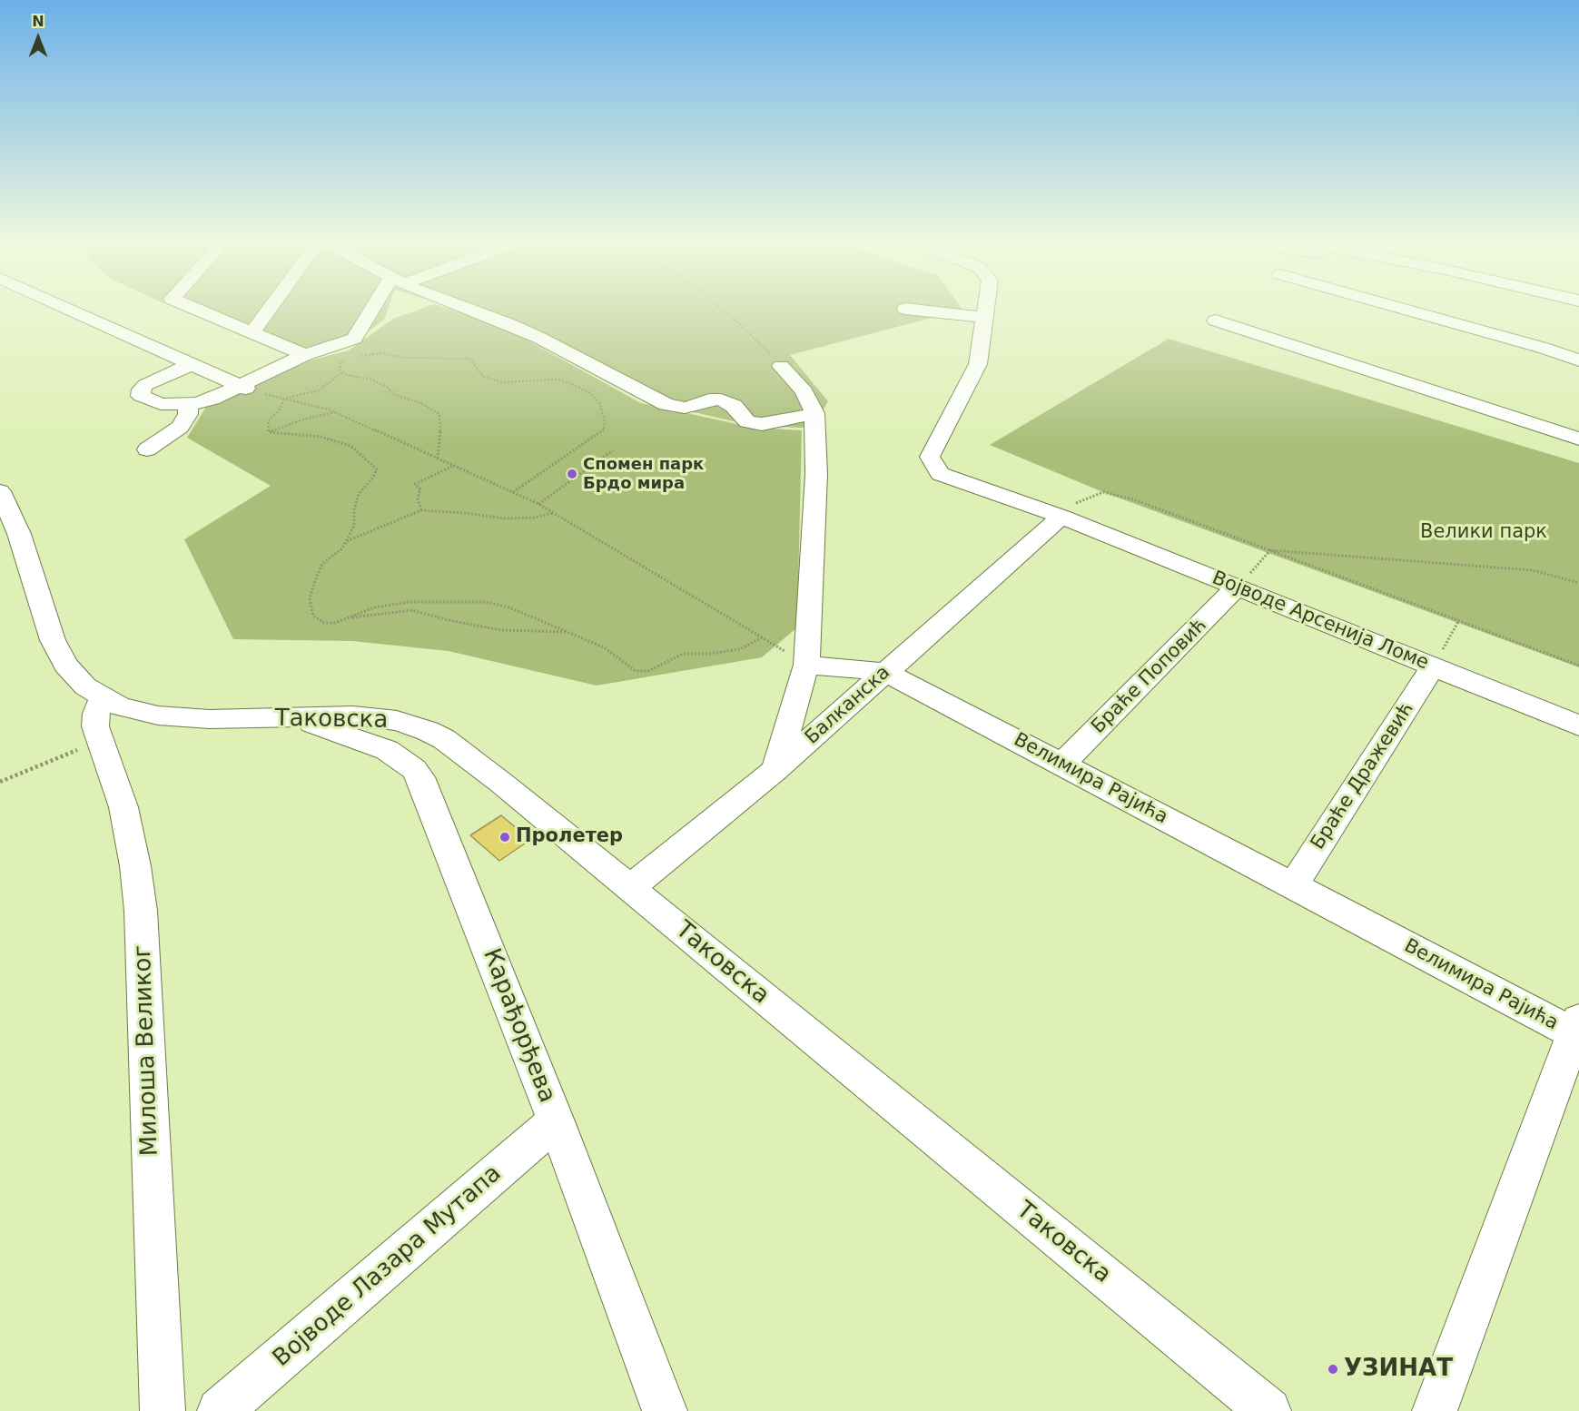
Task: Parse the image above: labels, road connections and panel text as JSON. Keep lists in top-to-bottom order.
{
  "streets": {
    "street": [
      "Војводе Арсенија Ломе",
      "Браће Поповић",
      "Балканска",
      "Таковска",
      "Браће Дражевић",
      "Велимира Рајића",
      "Карађорђева",
      "Милоша Великог",
      "Војводе Лазара Мутапа"
    ]
  },
  "crossings": [
    ["Војводе Арсенија Ломе", "Браће Поповић"],
    ["Војводе Арсенија Ломе", "Балканска"],
    ["Војводе Арсенија Ломе", "Браће Дражевић"],
    ["Браће Поповић", "Велимира Рајића"],
    ["Балканска", "Таковска"],
    ["Балканска", "Велимира Рајића"],
    ["Таковска", "Карађорђева"],
    ["Таковска", "Милоша Великог"],
    ["Браће Дражевић", "Велимира Рајића"],
    ["Карађорђева", "Војводе Лазара Мутапа"]
  ],
  "parks": ["Велики парк"],
  "places": ["Спомен парк Брдо мира", "Пролетер", "УЗИНАТ"],
  "north": "top"
}
